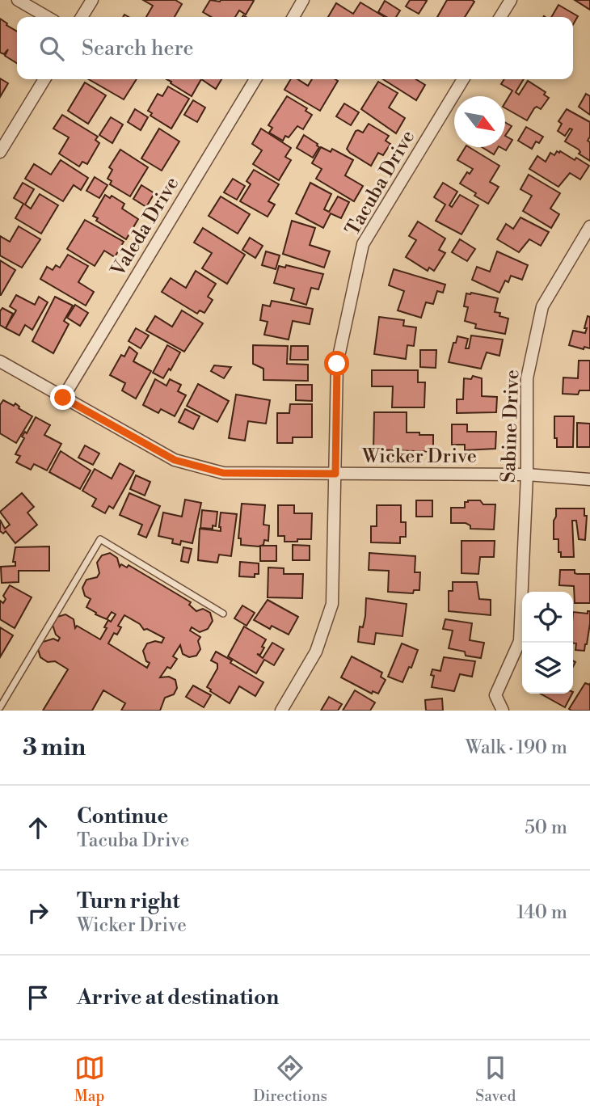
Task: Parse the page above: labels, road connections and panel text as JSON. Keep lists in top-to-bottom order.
{
  "streets": {
    "street": [
      "Tacuba Drive",
      "Valeda Drive",
      "Sabine Drive",
      "Wicker Drive"
    ]
  },
  "crossings": [
    ["Tacuba Drive", "Wicker Drive"],
    ["Valeda Drive", "Wicker Drive"],
    ["Sabine Drive", "Wicker Drive"]
  ],
  "north": "bottom right",
  "page": {
    "search": "Search here",
    "heading": ["3 min", "Walk · 190 m"],
    "list": [
      ["Continue", "Tacuba Drive", "50 m"],
      ["Turn right", "Wicker Drive", "140 m"],
      "Arrive at destination"
    ],
    "nav": ["Map", "Directions", "Saved"]
  }
}
